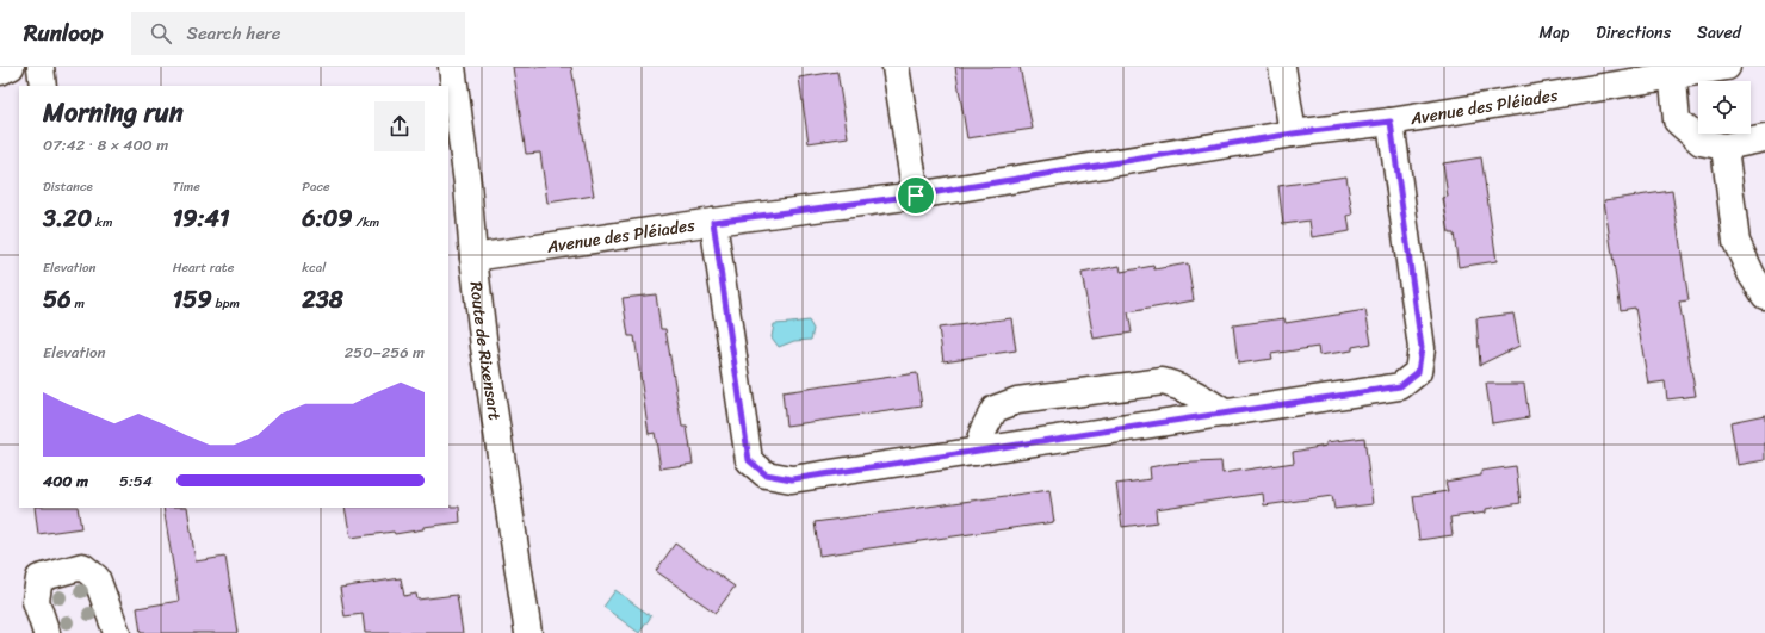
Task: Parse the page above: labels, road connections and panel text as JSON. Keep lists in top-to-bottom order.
{
  "streets": {
    "street": ["Avenue des Pléiades", "Route de Rixensart"]
  },
  "crossings": [
    ["Avenue des Pléiades", "Route de Rixensart"]
  ],
  "page": {
    "header": "Runloop",
    "search": "Search here",
    "nav": ["Map", "Directions", "Saved"],
    "heading": ["Morning run", "07:42 · 8 × 400 m"],
    "stats": [
      ["Distance", "3.20 km"],
      ["Time", "19:41"],
      ["Pace", "6:09 /km"],
      ["Elevation", "56 m"],
      ["Heart rate", "159 bpm"],
      ["kcal", "238"]
    ],
    "chart": ["Elevation", "250–256 m"],
    "list": [
      {
        "name": "400 m",
        "note": "5:54"
      }
    ]
  }
}
